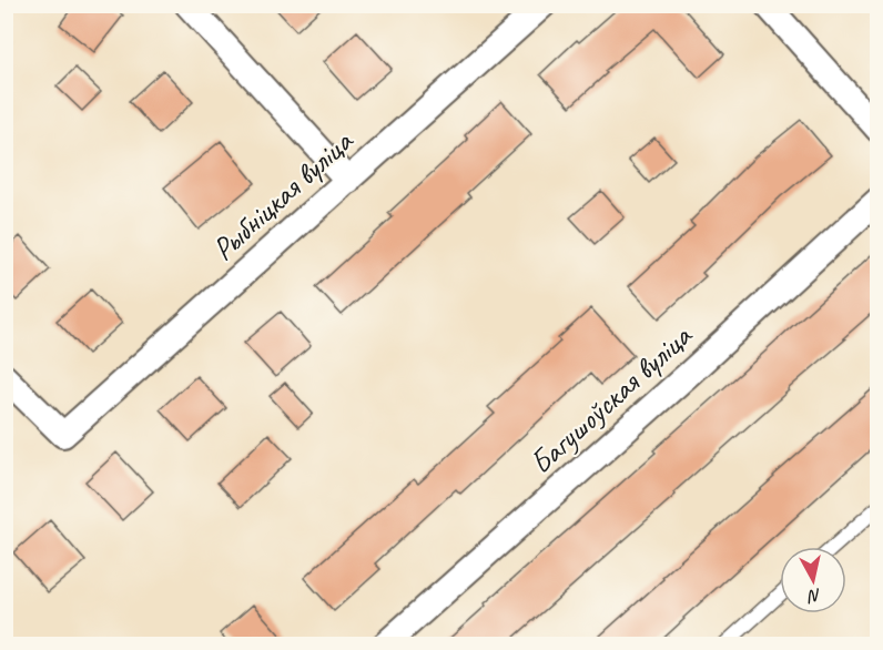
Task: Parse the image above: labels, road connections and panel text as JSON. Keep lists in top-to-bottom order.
{
  "streets": {
    "street": ["Рыбніцкая вуліца", "Багушоўская вуліца"]
  },
  "north": "bottom"
}
